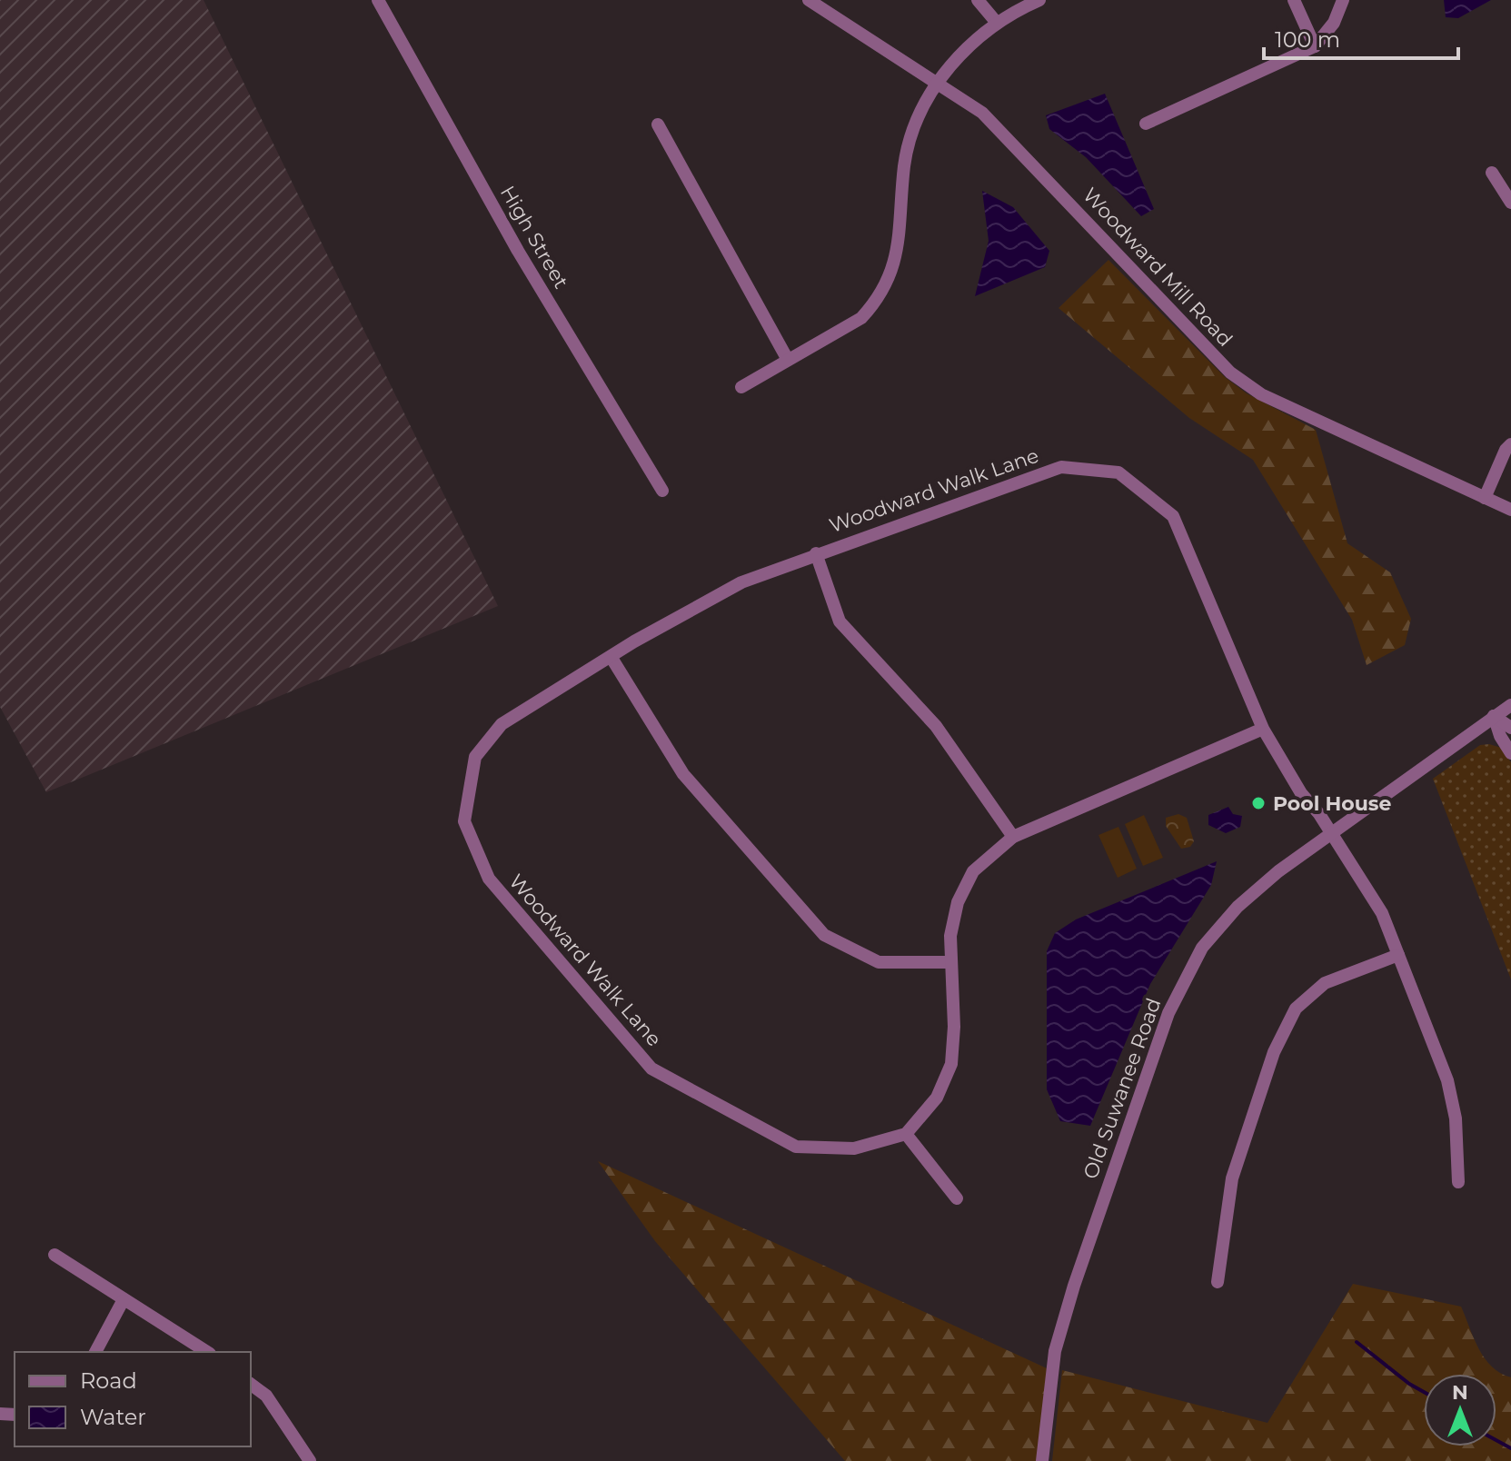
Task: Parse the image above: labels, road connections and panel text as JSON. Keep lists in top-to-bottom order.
{
  "streets": {
    "street": [
      "High Street",
      "Woodward Mill Road",
      "Woodward Walk Lane",
      "Old Suwanee Road"
    ]
  },
  "crossings": [
    ["Woodward Walk Lane", "Old Suwanee Road"]
  ],
  "places": ["Pool House"],
  "legend": ["Road", "Water"],
  "scale_bar": "100 m",
  "north": "top"
}
